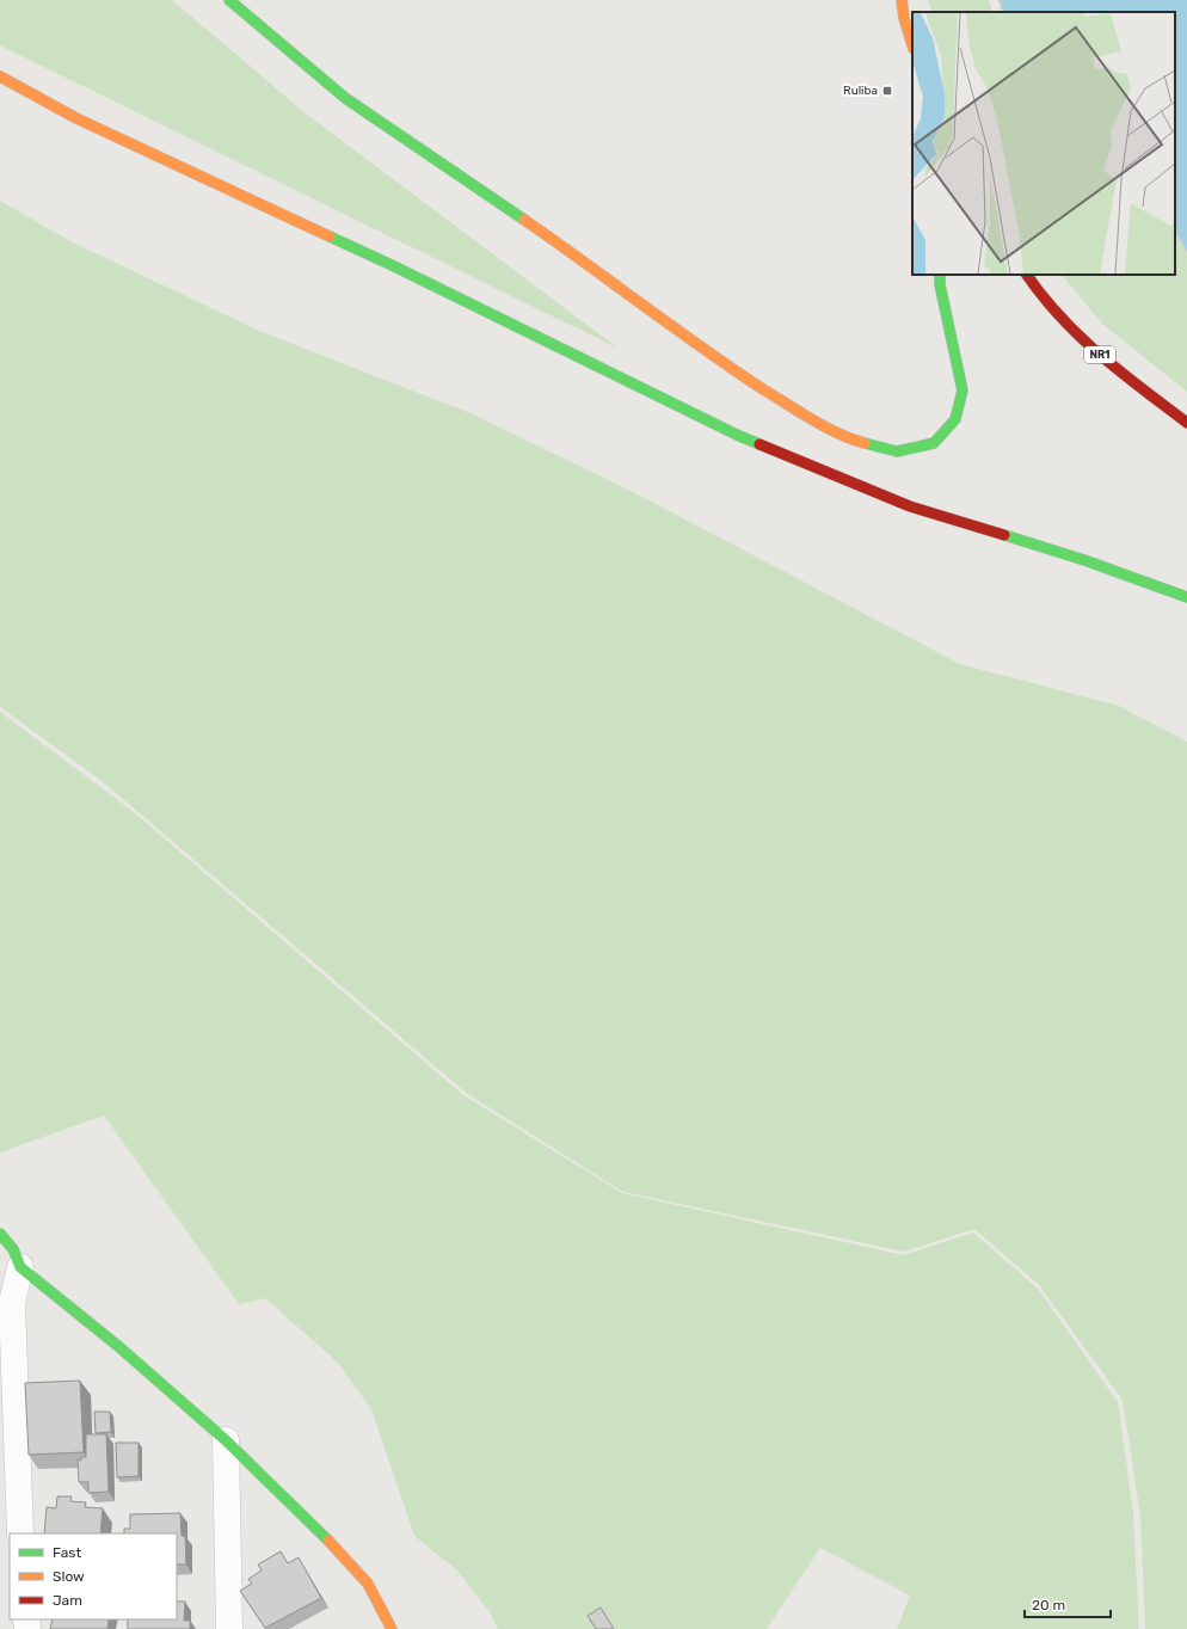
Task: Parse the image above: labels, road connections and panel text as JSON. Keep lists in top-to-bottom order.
{
  "streets": {
    "main road": ["NR1"]
  },
  "places": {
    "transit": ["Ruliba"]
  },
  "legend": ["Fast", "Slow", "Jam"],
  "scale_bar": "20 m"
}
